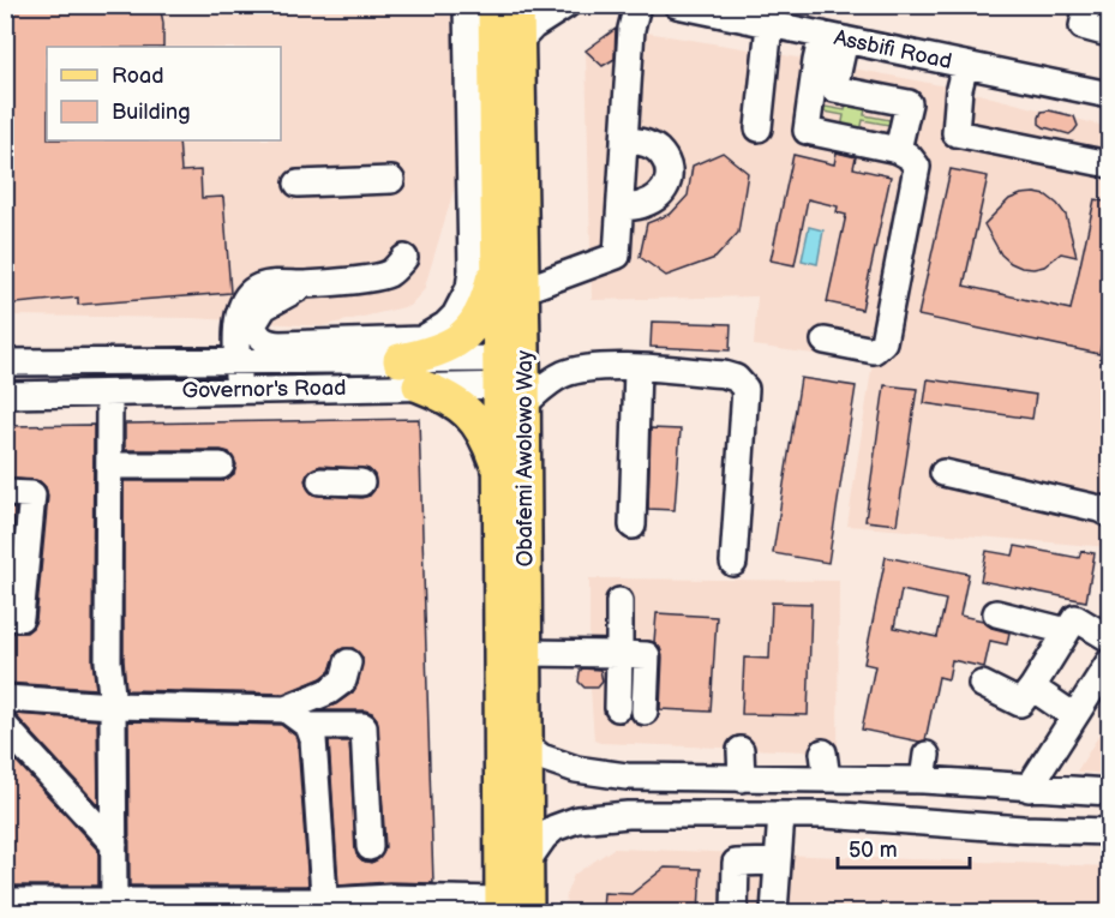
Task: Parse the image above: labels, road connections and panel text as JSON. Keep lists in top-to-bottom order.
{
  "streets": {
    "main road": ["Obafemi Awolowo Way"],
    "street": ["Assbifi Road", "Governor's Road"]
  },
  "crossings": [
    ["Governor's Road", "Obafemi Awolowo Way"]
  ],
  "legend": ["Road", "Building"],
  "scale_bar": "50 m"
}
